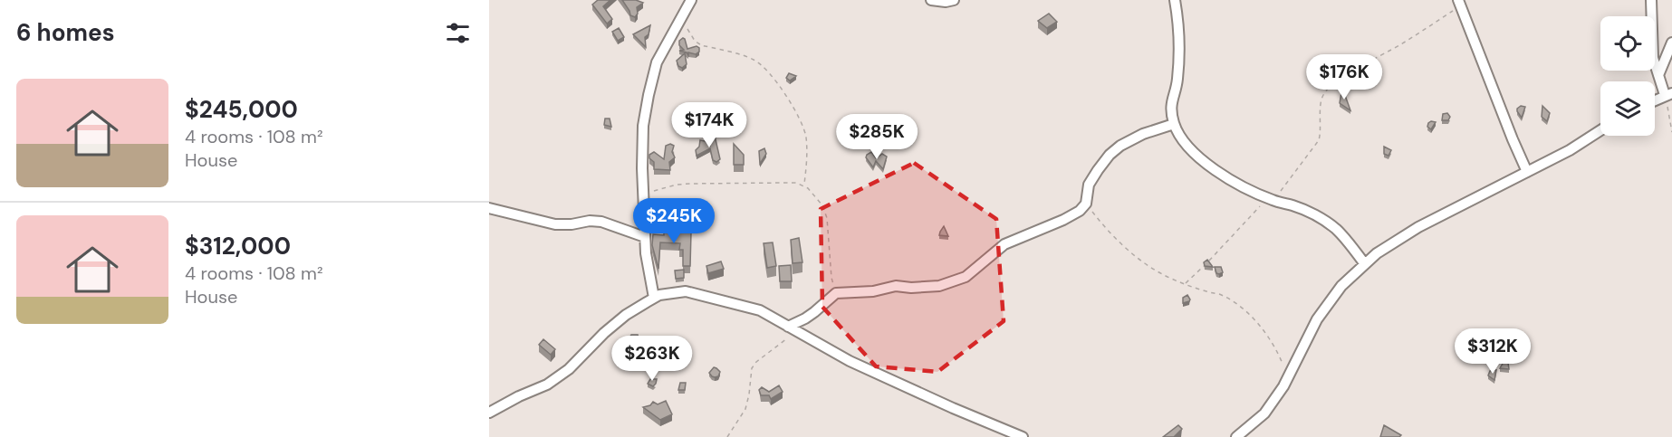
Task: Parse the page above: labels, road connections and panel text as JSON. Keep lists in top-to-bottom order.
{
  "page": {
    "heading": "6 homes",
    "price": [
      "$176K",
      "$174K",
      "$285K",
      "$245K",
      "$312K",
      "$263K"
    ],
    "list": [
      {
        "name": "$245,000",
        "note": "4 rooms · 108 m² · House"
      },
      {
        "name": "$312,000",
        "note": "4 rooms · 108 m² · House"
      }
    ]
  }
}
